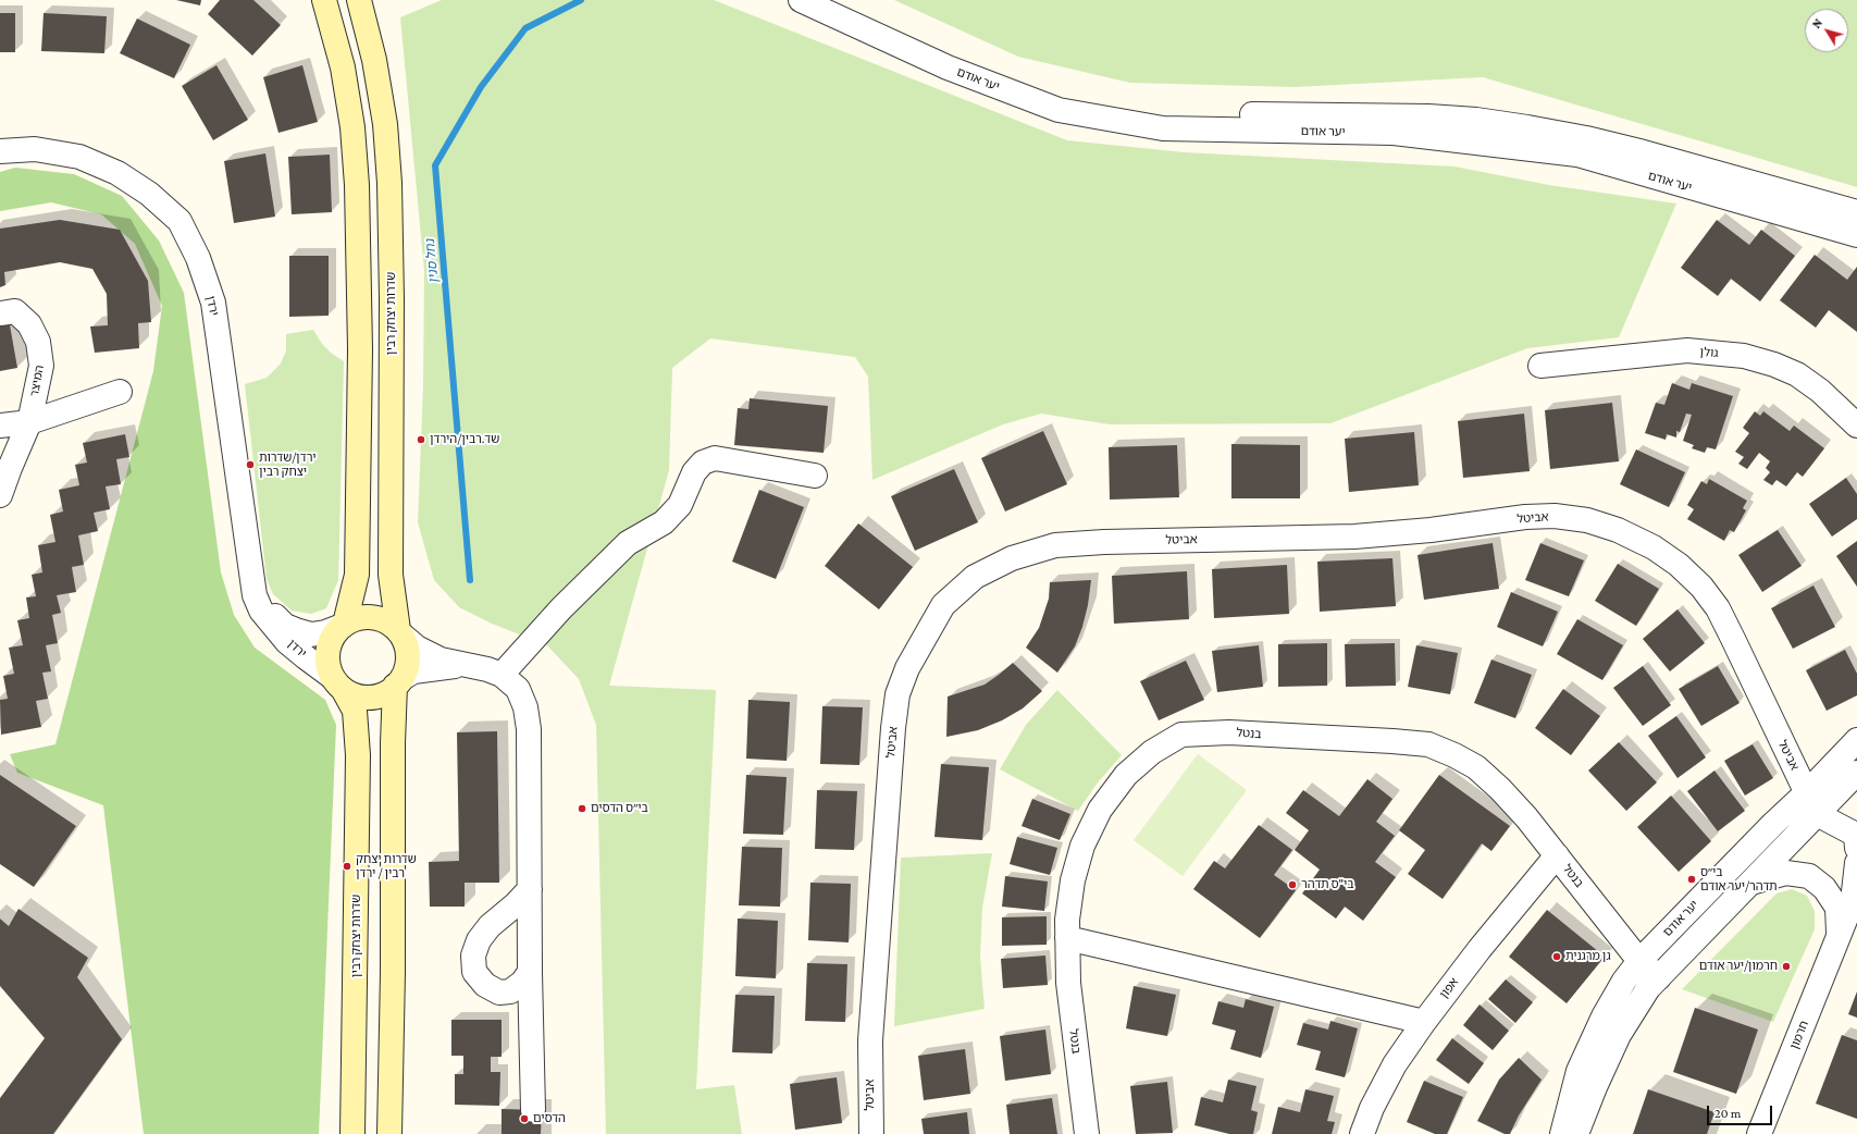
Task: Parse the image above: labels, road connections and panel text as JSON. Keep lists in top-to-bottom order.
{
  "streets": {
    "main road": ["שדרות יצחק רבין"],
    "street": [
      "יער אודם",
      "ירדן",
      "גולן",
      "המיצר",
      "אביטל",
      "בנטל",
      "אפון",
      "חרמון"
    ]
  },
  "crossings": [
    ["יער אודם", "אביטל"],
    ["יער אודם", "בנטל"],
    ["יער אודם", "חרמון"],
    ["ירדן", "שדרות יצחק רבין"],
    ["בנטל", "אפון"]
  ],
  "water": ["נחל סנין"],
  "places": [
    "שד.רבין/הירדן",
    "ירדן/שדרות יצחק רבין",
    "בי״ס הדסים",
    "שדרות יצחק רבין / ירדן",
    "בי״ס תדהר/יער אודם",
    "בי\"ס תדהר",
    "גן מרגנית",
    "חרמון/יער אודם",
    "הדסים"
  ],
  "scale_bar": "20 m",
  "north": "top left"
}
